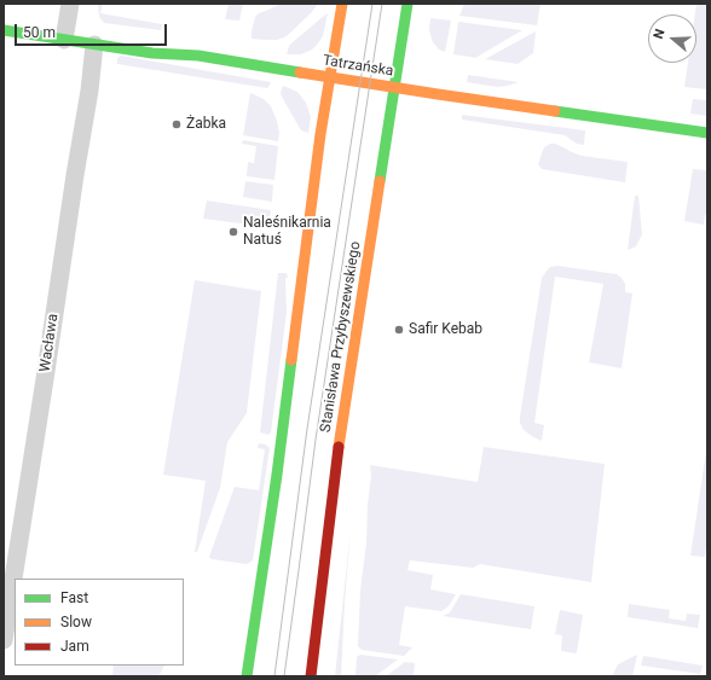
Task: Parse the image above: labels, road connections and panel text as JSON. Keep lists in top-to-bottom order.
{
  "streets": {
    "main road": ["Tatrzańska", "Stanisława Przybyszewskiego"],
    "street": ["Wacława"]
  },
  "crossings": [
    ["Tatrzańska", "Stanisława Przybyszewskiego"],
    ["Tatrzańska", "Wacława"]
  ],
  "places": ["Żabka", "Naleśnikarnia Natuś", "Safir Kebab"],
  "legend": ["Fast", "Slow", "Jam"],
  "scale_bar": "50 m",
  "north": "left"
}
